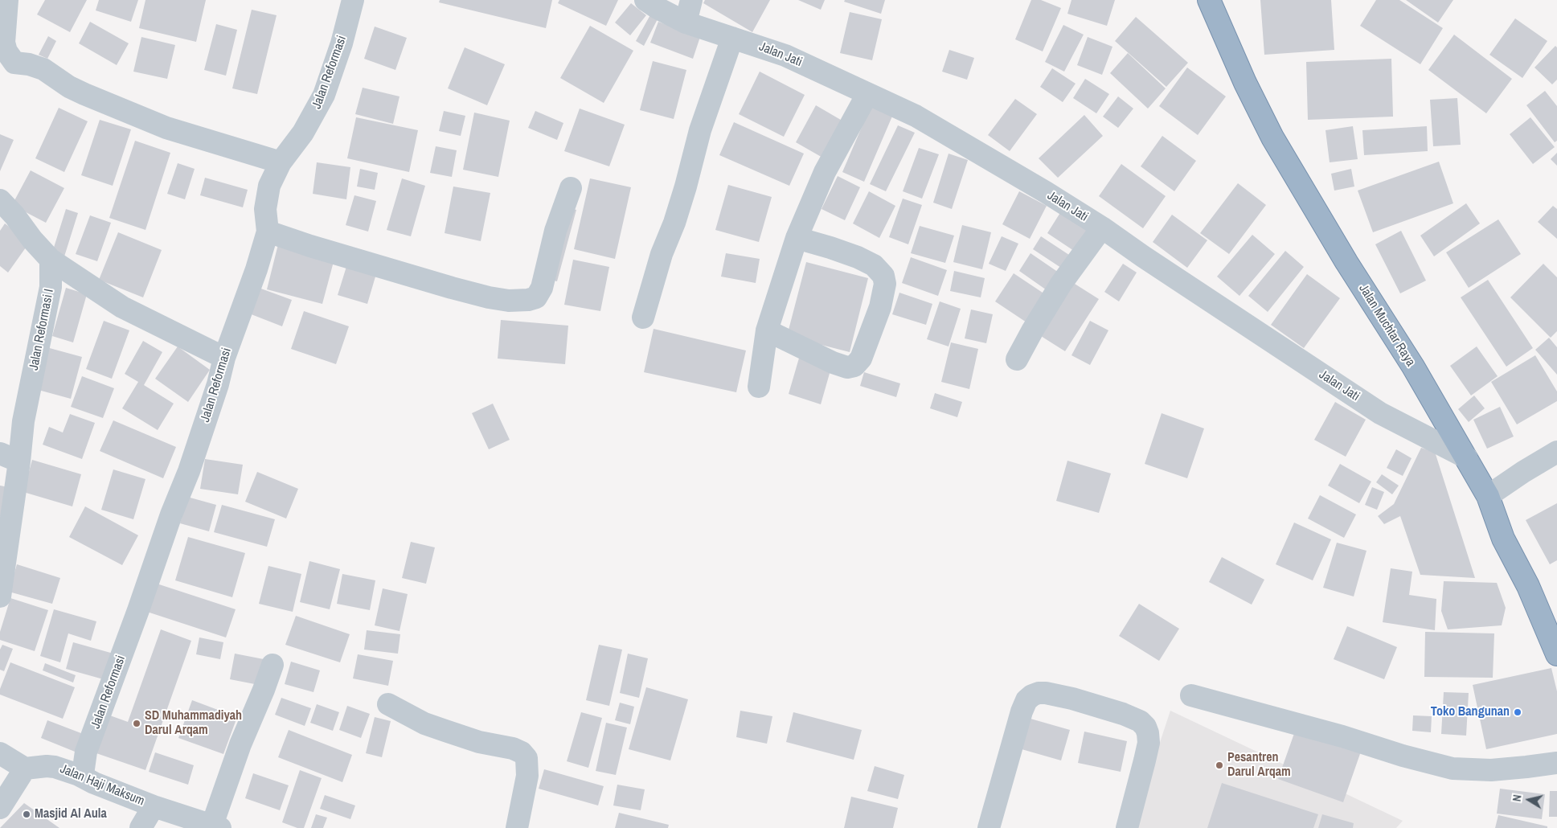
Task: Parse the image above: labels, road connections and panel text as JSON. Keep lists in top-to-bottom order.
{
  "streets": {
    "highway": ["Jalan Muchtar Raya"],
    "street": [
      "Jalan Jati",
      "Jalan Reformasi",
      "Jalan Reformasi I",
      "Jalan Haji Maksum"
    ]
  },
  "crossings": [
    ["Jalan Jati", "Jalan Muchtar Raya"],
    ["Jalan Reformasi", "Jalan Haji Maksum"]
  ],
  "places": [
    "Toko Bangunan",
    "SD Muhammadiyah Darul Arqam",
    "Pesantren Darul Arqam",
    "Masjid Al Aula"
  ],
  "north": "left"
}
